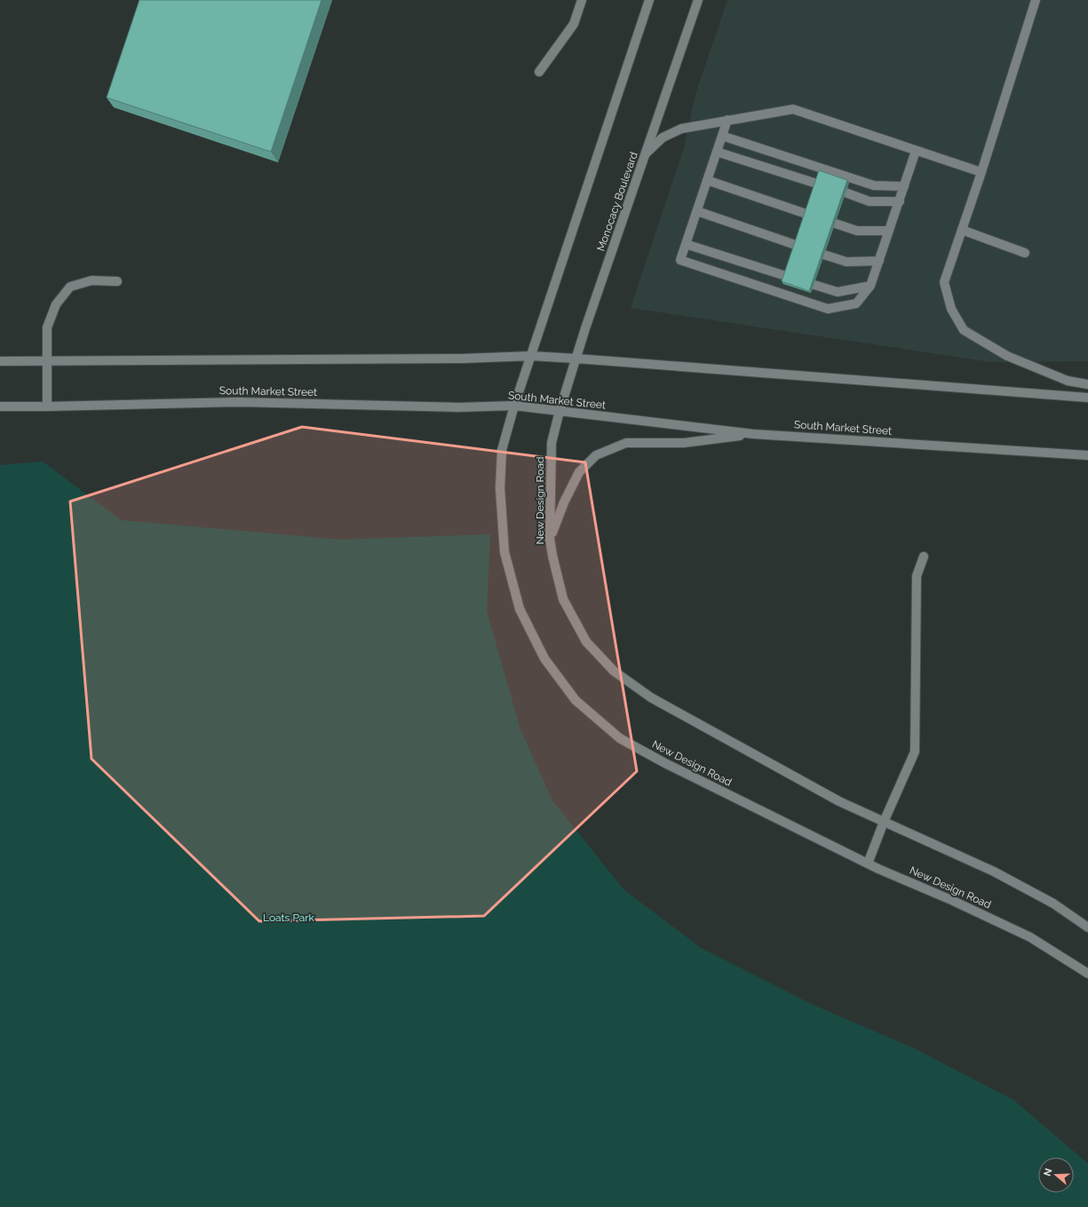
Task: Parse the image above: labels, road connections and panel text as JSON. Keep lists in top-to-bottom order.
{
  "streets": {
    "main road": ["Monocacy Boulevard", "South Market Street", "New Design Road"]
  },
  "crossings": [
    ["Monocacy Boulevard", "South Market Street"],
    ["Monocacy Boulevard", "New Design Road"],
    ["South Market Street", "New Design Road"]
  ],
  "parks": ["Loats Park"],
  "north": "left"
}
